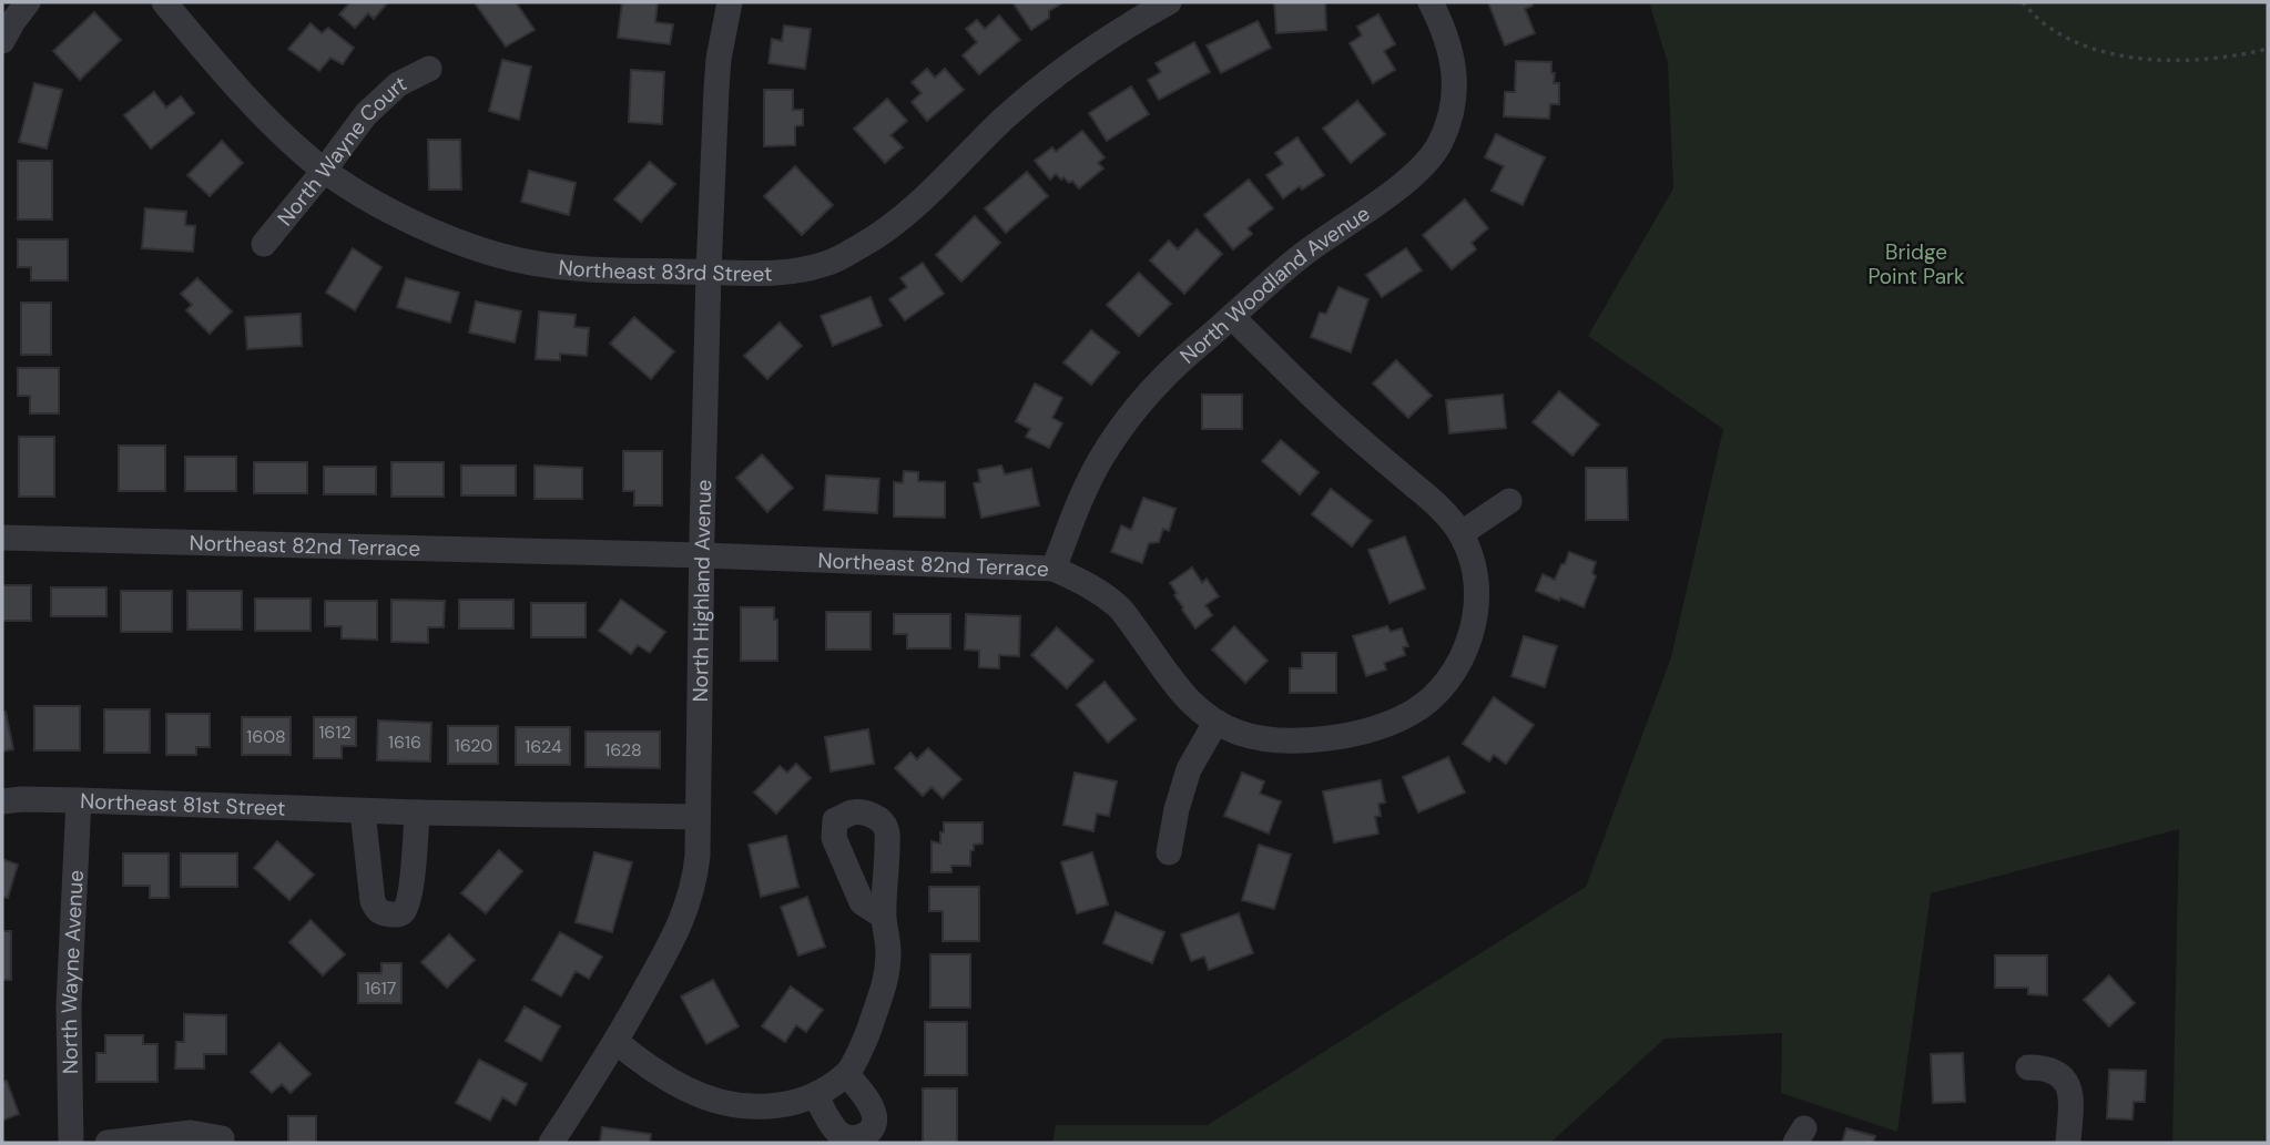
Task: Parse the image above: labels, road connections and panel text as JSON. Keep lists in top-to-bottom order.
{
  "streets": {
    "street": [
      "North Wayne Court",
      "Northeast 83rd Street",
      "North Woodland Avenue",
      "Northeast 82nd Terrace",
      "North Highland Avenue",
      "Northeast 81st Street",
      "North Wayne Avenue"
    ]
  },
  "crossings": [
    ["North Wayne Court", "Northeast 83rd Street"],
    ["Northeast 83rd Street", "North Highland Avenue"],
    ["North Woodland Avenue", "Northeast 82nd Terrace"],
    ["Northeast 82nd Terrace", "North Highland Avenue"],
    ["North Highland Avenue", "Northeast 81st Street"],
    ["Northeast 81st Street", "North Wayne Avenue"]
  ],
  "parks": ["Bridge Point Park"],
  "house_numbers": [
    "1612",
    "1608",
    "1616",
    "1620",
    "1624",
    "1628",
    "1617"
  ]
}
